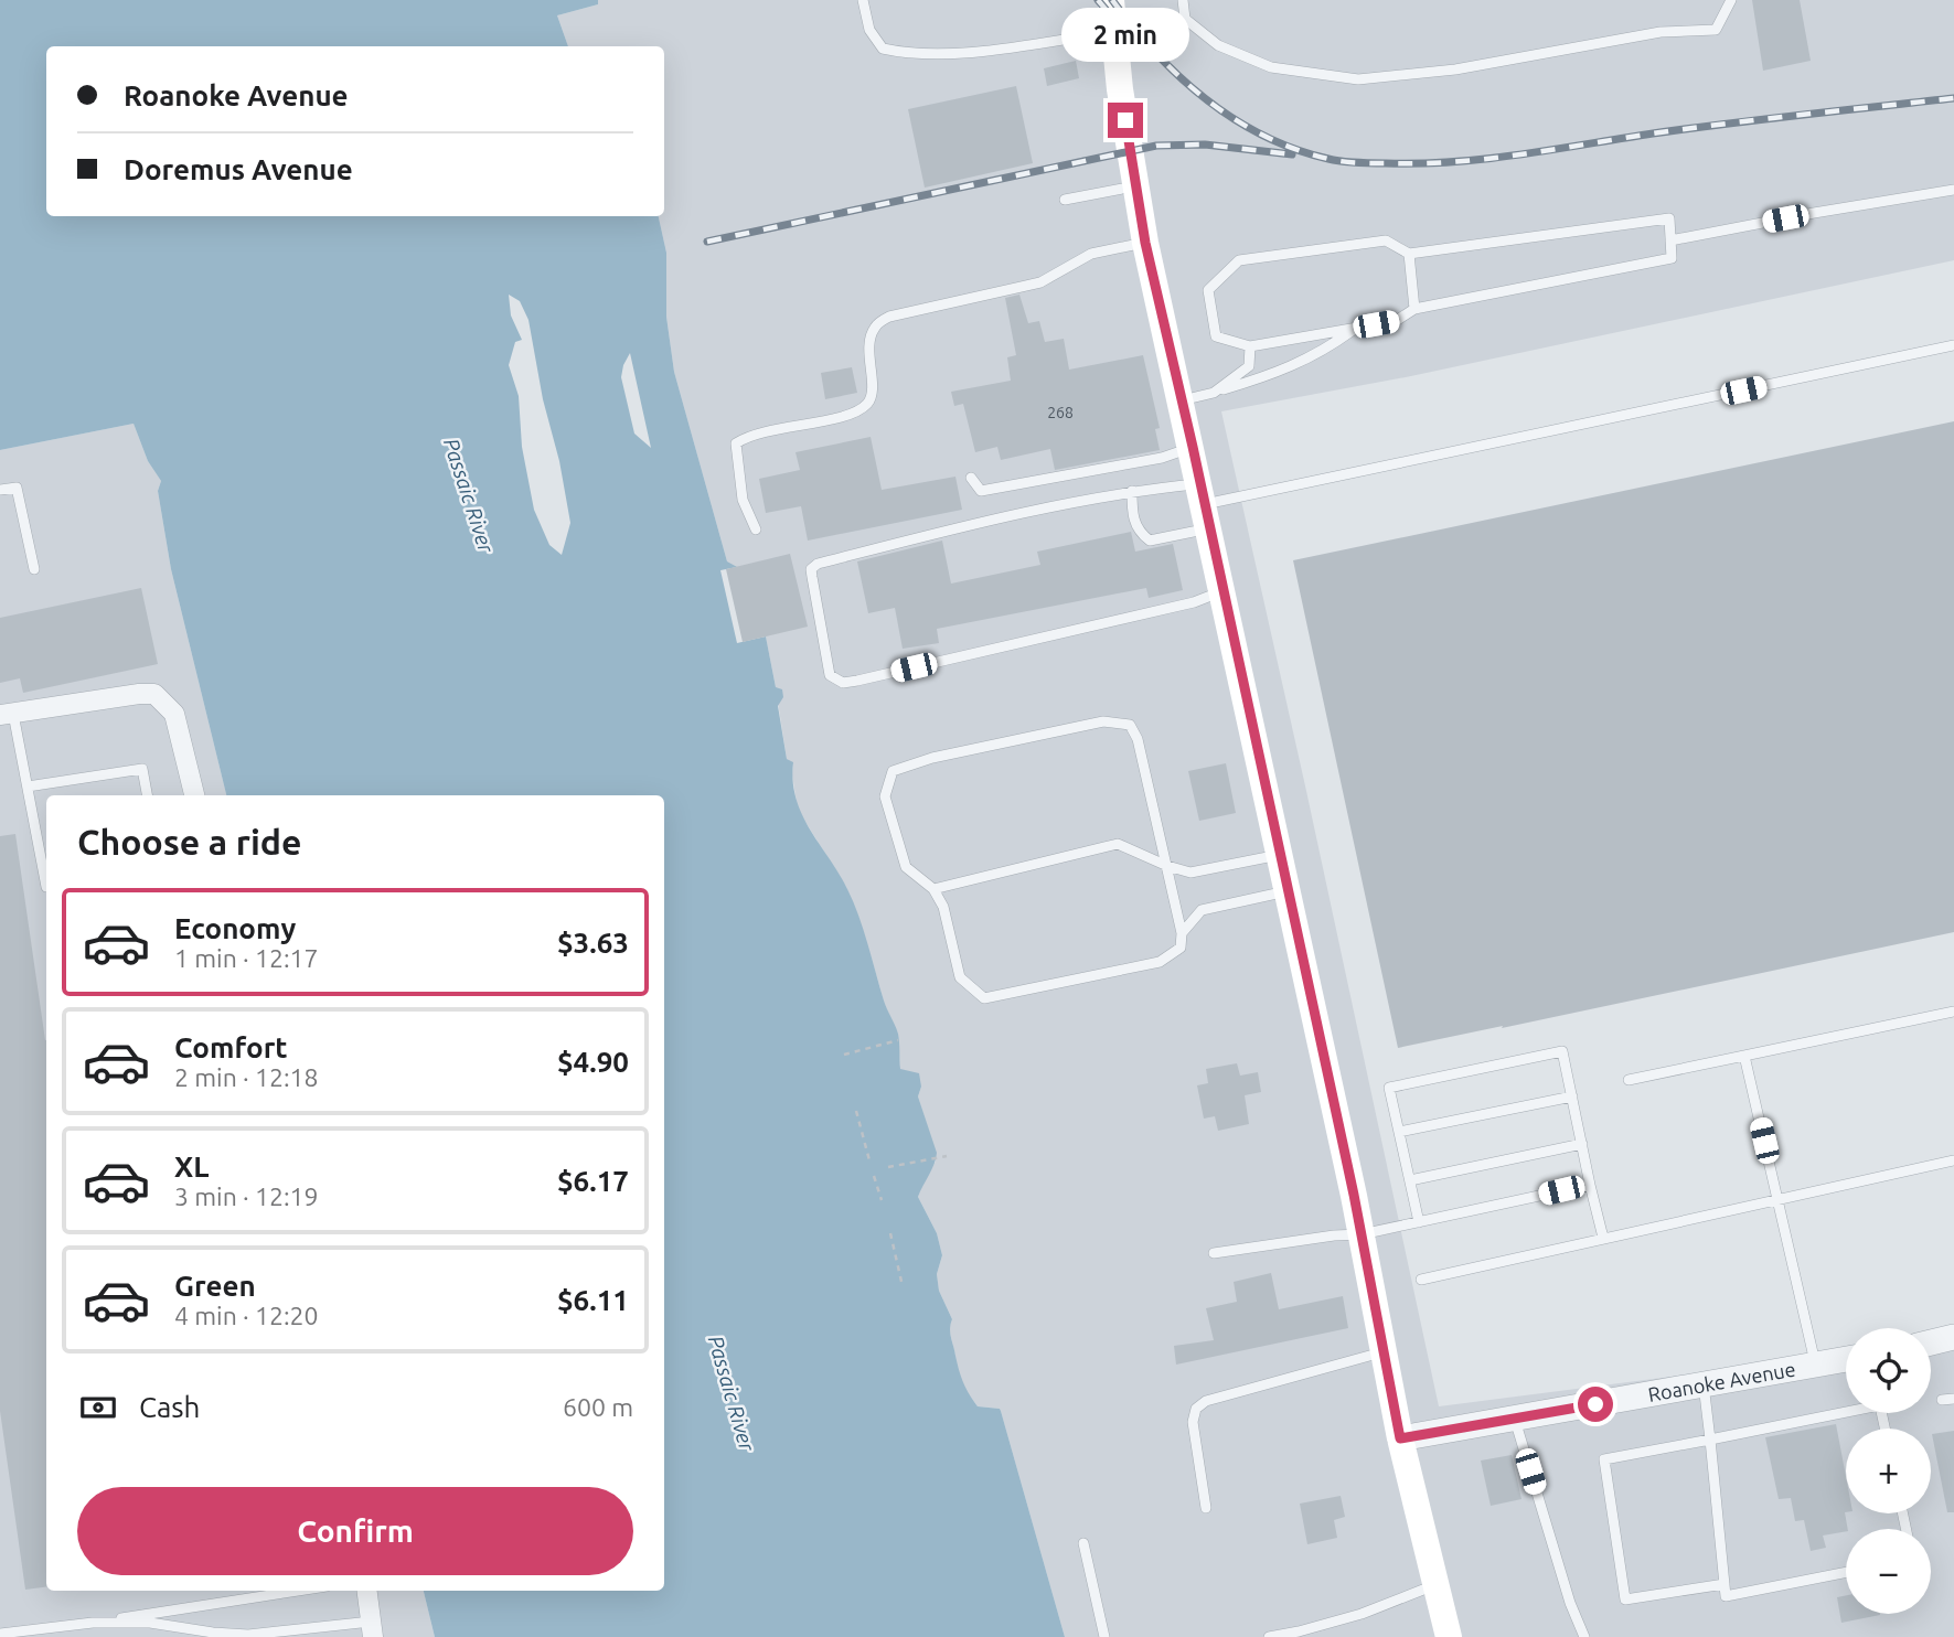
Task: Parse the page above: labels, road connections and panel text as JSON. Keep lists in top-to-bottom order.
{
  "streets": {
    "street": ["Roanoke Avenue"]
  },
  "water": ["Passaic River"],
  "house_numbers": ["268"],
  "page": {
    "bubble": "2 min",
    "banner": ["Roanoke Avenue", "Doremus Avenue"],
    "heading": "Choose a ride",
    "list": [
      {
        "name": "Economy",
        "note": "1 min · 12:17",
        "value": "$3.63"
      },
      {
        "name": "Comfort",
        "note": "2 min · 12:18",
        "value": "$4.90"
      },
      {
        "name": "XL",
        "note": "3 min · 12:19",
        "value": "$6.17"
      },
      {
        "name": "Green",
        "note": "4 min · 12:20",
        "value": "$6.11"
      }
    ],
    "map_buttons": ["+", "−"],
    "pay": ["Cash", "600 m"],
    "buttons": "Confirm"
  }
}
